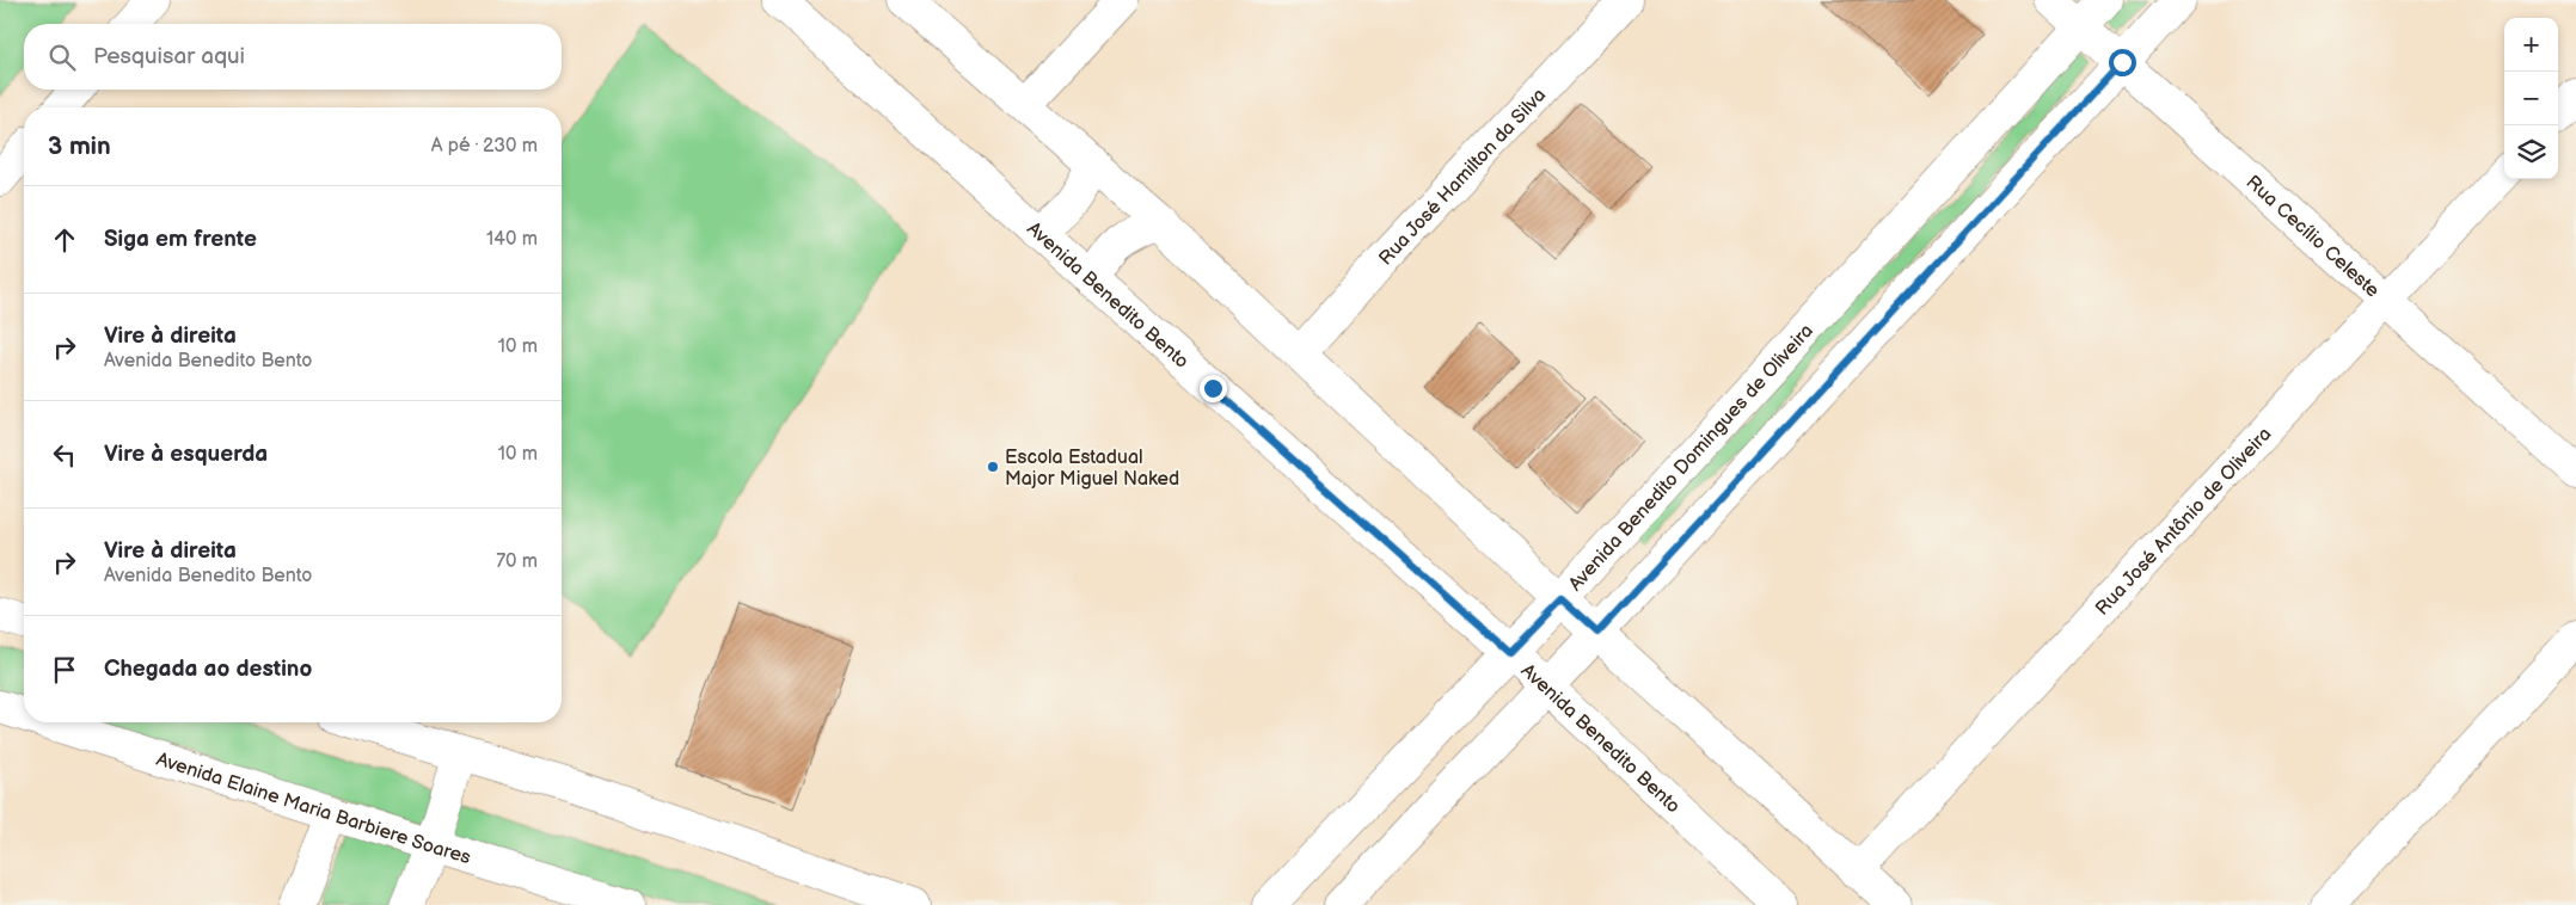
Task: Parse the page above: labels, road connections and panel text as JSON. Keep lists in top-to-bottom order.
{
  "streets": {
    "street": [
      "Rua José Hamilton da Silva",
      "Rua Cecílio Celeste",
      "Avenida Benedito Bento",
      "Avenida Benedito Domingues de Oliveira",
      "Rua José Antônio de Oliveira",
      "Avenida Elaine Maria Barbiere Soares"
    ]
  },
  "crossings": [
    ["Rua Cecílio Celeste", "Avenida Benedito Domingues de Oliveira"],
    ["Rua Cecílio Celeste", "Rua José Antônio de Oliveira"],
    ["Avenida Benedito Bento", "Avenida Benedito Domingues de Oliveira"]
  ],
  "places": ["Escola Estadual Major Miguel Naked"],
  "page": {
    "map_buttons": ["+", "−"],
    "search": "Pesquisar aqui",
    "heading": ["3 min", "A pé · 230 m"],
    "list": [
      ["Siga em frente", "140 m"],
      ["Vire à direita", "Avenida Benedito Bento", "10 m"],
      ["Vire à esquerda", "10 m"],
      ["Vire à direita", "Avenida Benedito Bento", "70 m"],
      "Chegada ao destino"
    ]
  }
}
